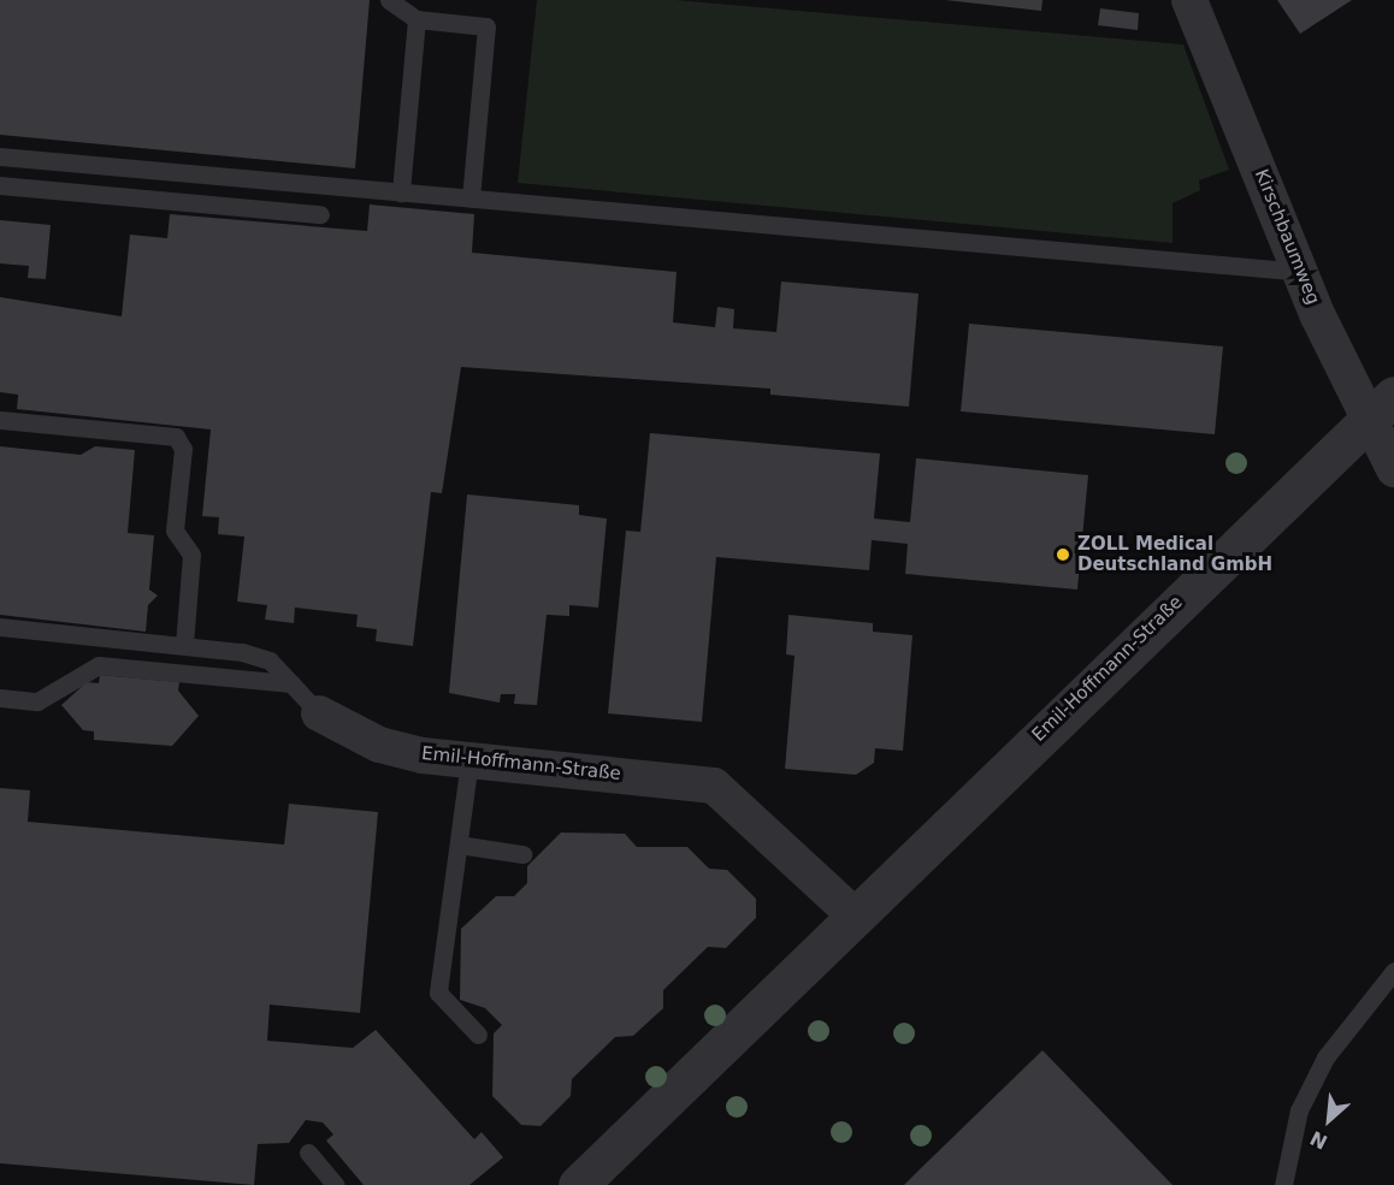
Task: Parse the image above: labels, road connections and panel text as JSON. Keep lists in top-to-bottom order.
{
  "streets": {
    "street": ["Kirschbaumweg", "Emil-Hoffmann-Straße"]
  },
  "crossings": [
    ["Kirschbaumweg", "Emil-Hoffmann-Straße"]
  ],
  "places": ["ZOLL Medical Deutschland GmbH"],
  "north": "bottom left"
}
